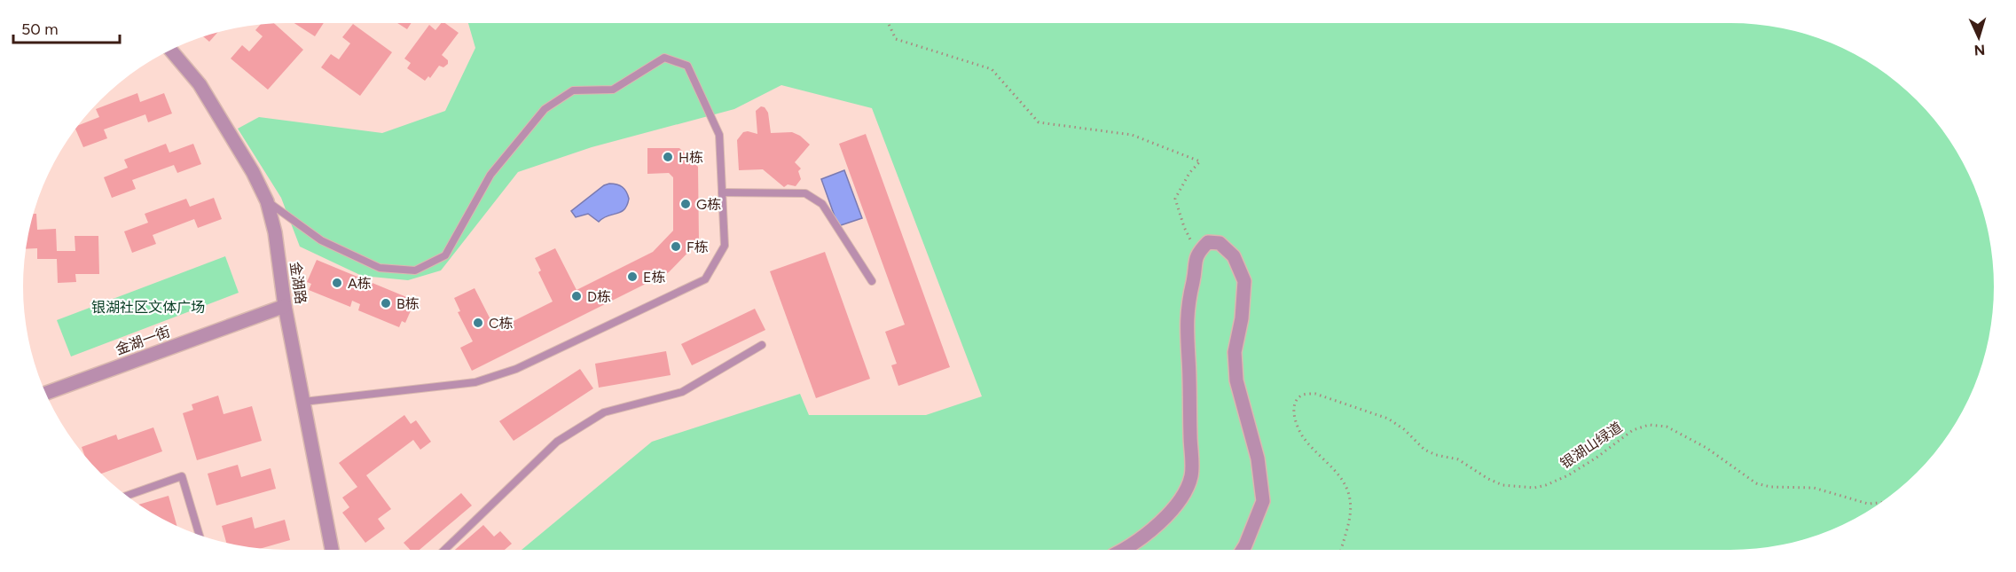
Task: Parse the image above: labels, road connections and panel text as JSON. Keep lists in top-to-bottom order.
{
  "streets": {
    "street": ["金湖路", "金湖一街"],
    "path": ["银湖山绿道"]
  },
  "crossings": [
    ["金湖路", "金湖一街"]
  ],
  "parks": ["银湖社区文体广场"],
  "places": [
    "H栋",
    "G栋",
    "F栋",
    "E栋",
    "A栋",
    "D栋",
    "B栋",
    "C栋"
  ],
  "scale_bar": "50 m",
  "north": "bottom"
}
